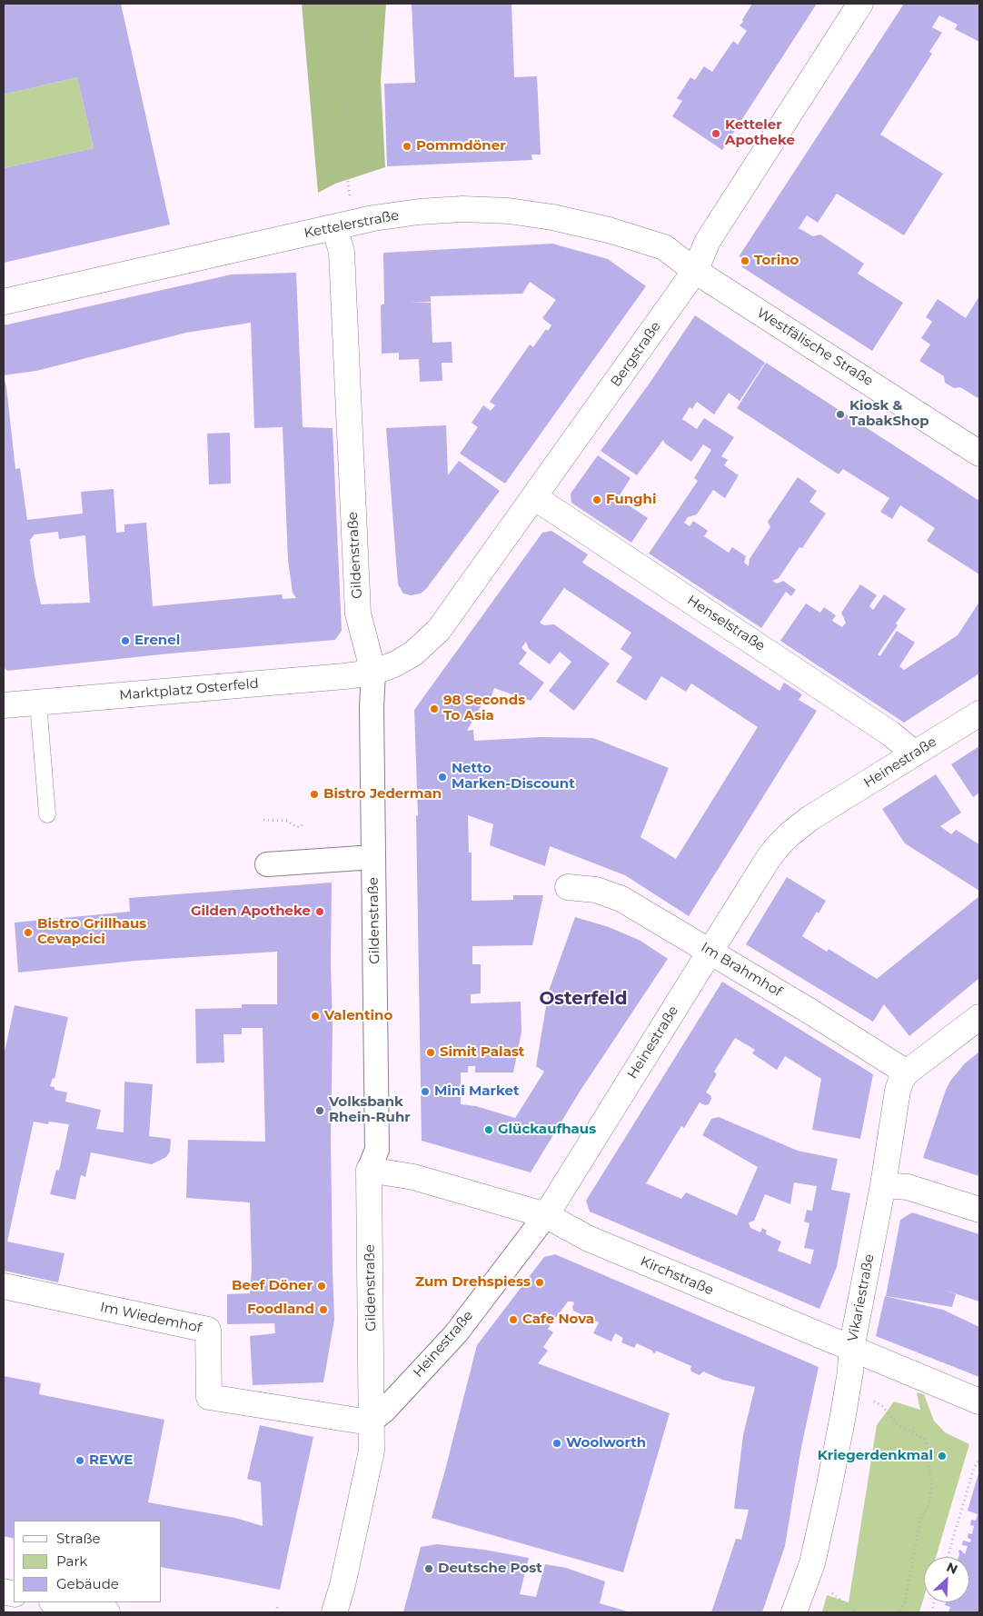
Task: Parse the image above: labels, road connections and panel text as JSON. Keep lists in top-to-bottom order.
{
  "streets": {
    "street": [
      "Kettelerstraße",
      "Westfälische Straße",
      "Bergstraße",
      "Gildenstraße",
      "Henselstraße",
      "Marktplatz Osterfeld",
      "Heinestraße",
      "Im Brahmhof",
      "Kirchstraße",
      "Vikariestraße",
      "Im Wiedemhof"
    ]
  },
  "crossings": [
    ["Kettelerstraße", "Westfälische Straße"],
    ["Kettelerstraße", "Bergstraße"],
    ["Kettelerstraße", "Gildenstraße"],
    ["Westfälische Straße", "Bergstraße"],
    ["Bergstraße", "Gildenstraße"],
    ["Bergstraße", "Henselstraße"],
    ["Bergstraße", "Marktplatz Osterfeld"],
    ["Gildenstraße", "Marktplatz Osterfeld"],
    ["Gildenstraße", "Heinestraße"],
    ["Gildenstraße", "Kirchstraße"],
    ["Gildenstraße", "Im Wiedemhof"],
    ["Henselstraße", "Heinestraße"],
    ["Heinestraße", "Im Brahmhof"],
    ["Heinestraße", "Kirchstraße"],
    ["Heinestraße", "Im Wiedemhof"],
    ["Im Brahmhof", "Vikariestraße"],
    ["Kirchstraße", "Vikariestraße"]
  ],
  "districts": ["Osterfeld"],
  "places": [
    "Ketteler Apotheke",
    "Pommdöner",
    "Torino",
    "Kiosk & TabakShop",
    "Funghi",
    "Erenel",
    "98 Seconds To Asia",
    "Netto Marken-Discount",
    "Bistro Jederman",
    "Gilden Apotheke",
    "Bistro Grillhaus Cevapcici",
    "Valentino",
    "Simit Palast",
    "Mini Market",
    "Volksbank Rhein-Ruhr",
    "Glückaufhaus",
    "Zum Drehspiess",
    "Beef Döner",
    "Foodland",
    "Cafe Nova",
    "Woolworth",
    "Kriegerdenkmal",
    "REWE",
    "Deutsche Post"
  ],
  "legend": ["Straße", "Park", "Gebäude"],
  "north": "top right"
}
